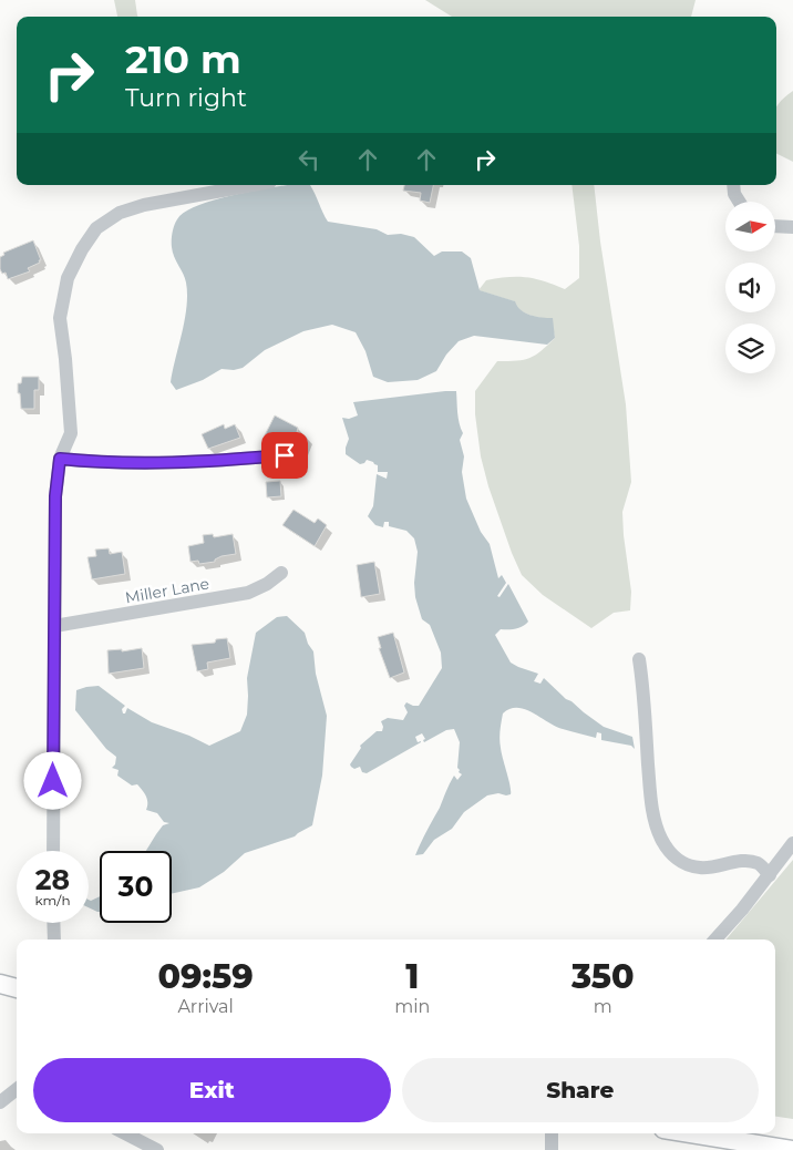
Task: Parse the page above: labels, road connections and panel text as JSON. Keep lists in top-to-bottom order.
{
  "streets": {
    "street": ["Miller Lane"]
  },
  "north": "right",
  "page": {
    "turn": ["210 m", "Turn right"],
    "speed": "28 km/h",
    "limit": "30",
    "eta": [
      "09:59",
      "Arrival",
      "1",
      "min",
      "350",
      "m"
    ],
    "buttons": ["Exit", "Share"]
  }
}
